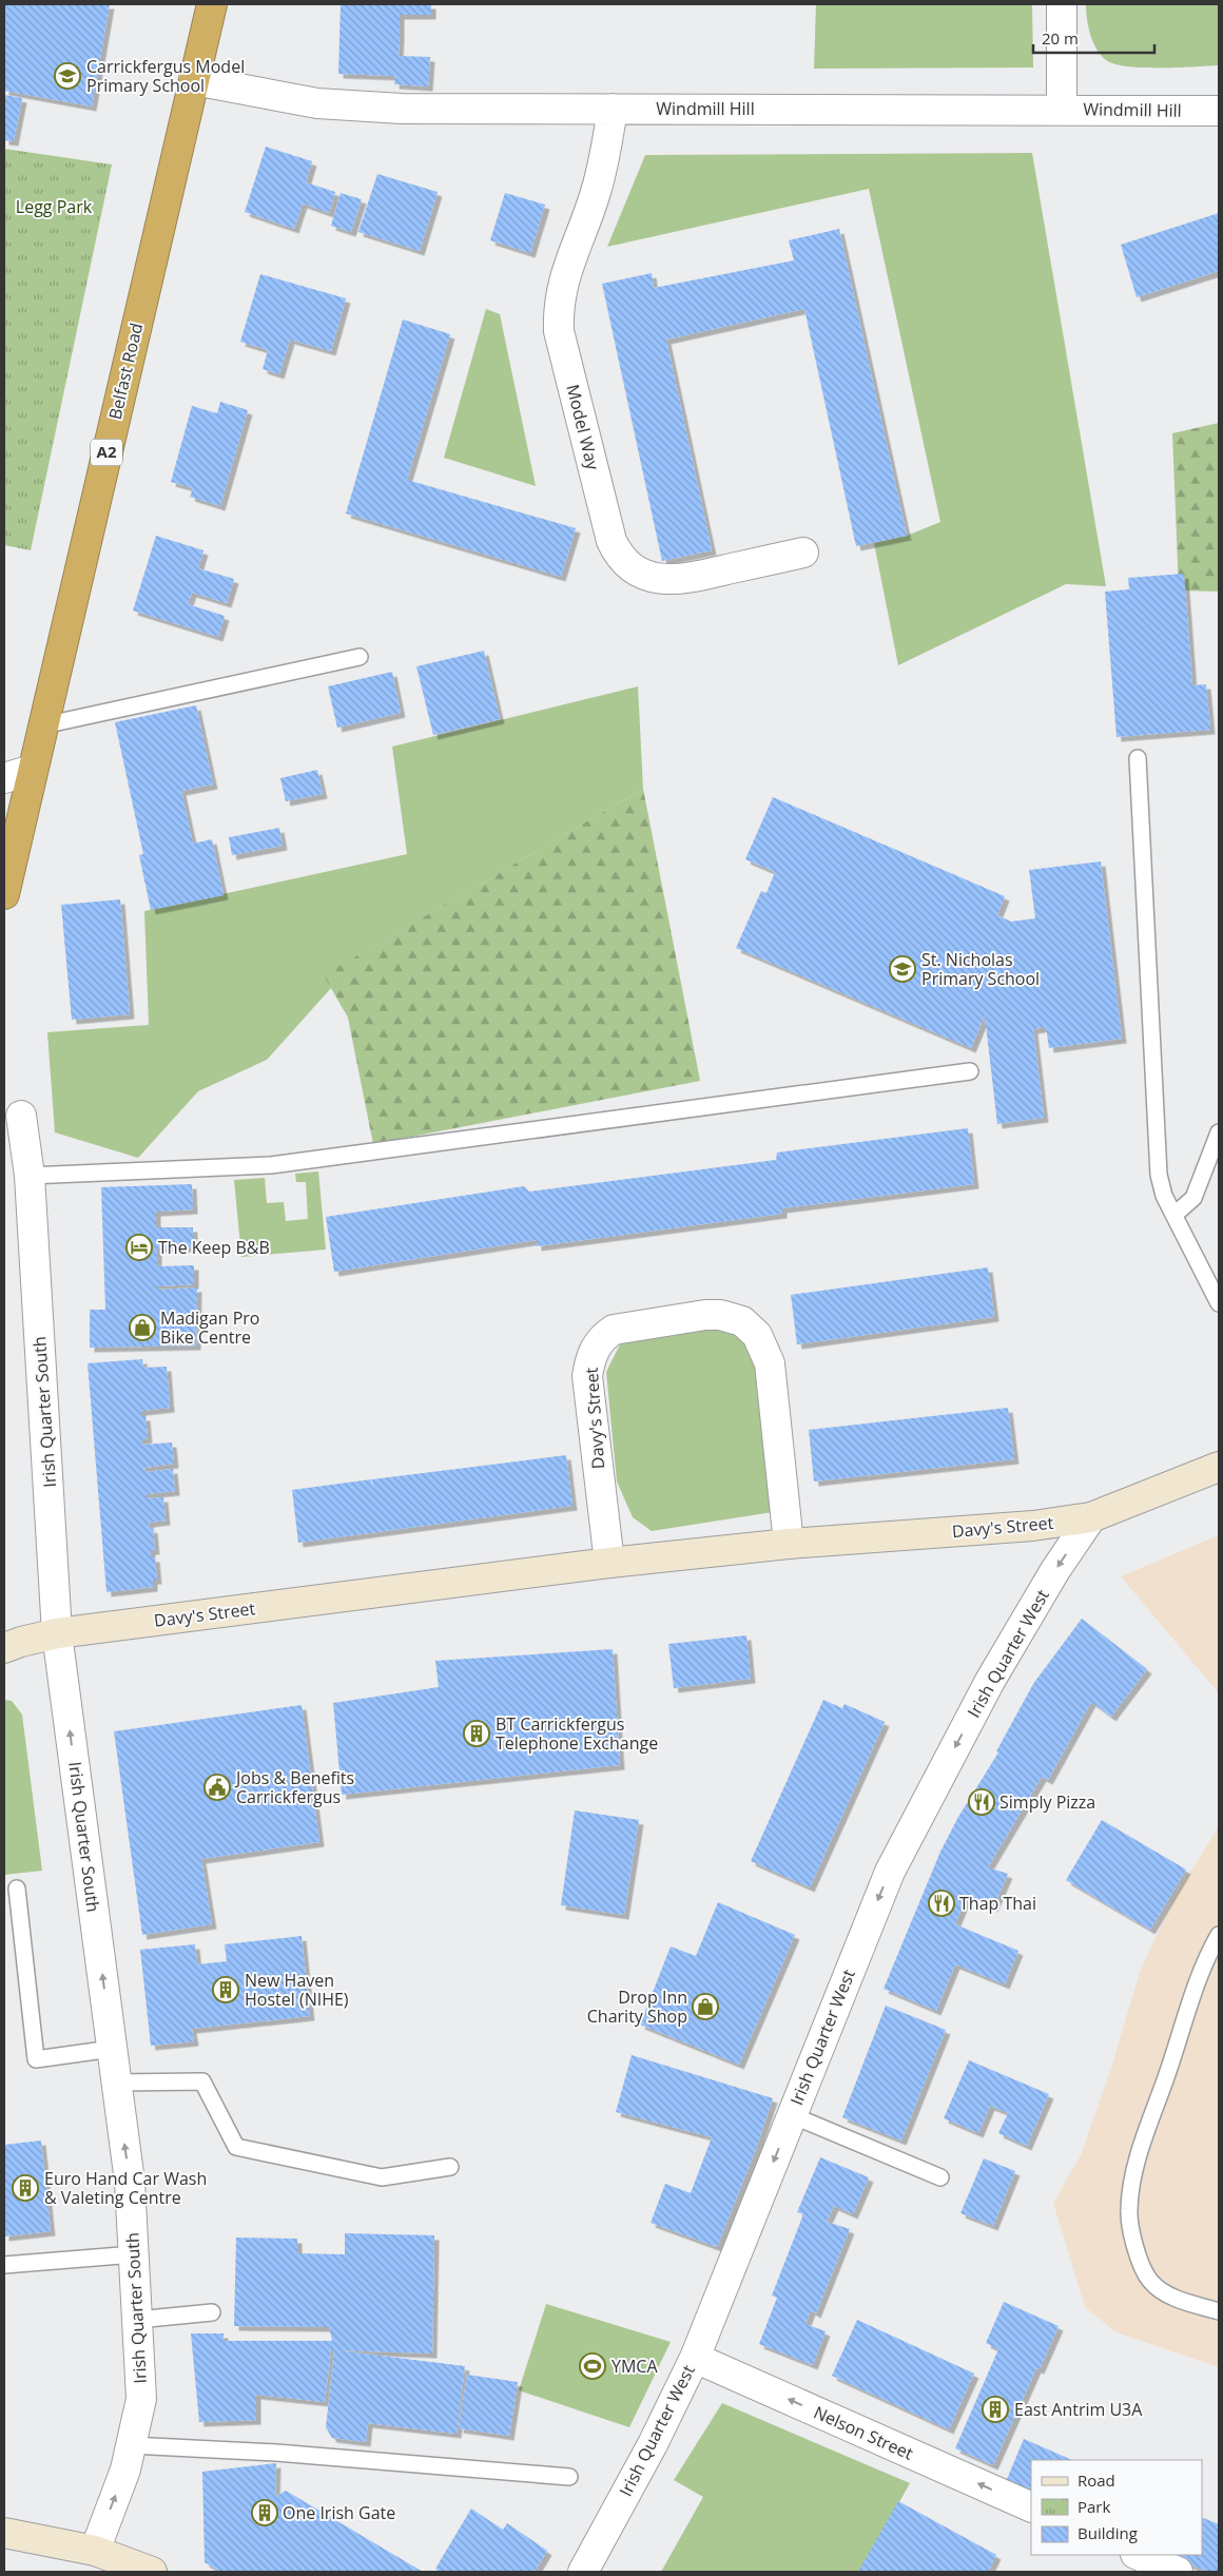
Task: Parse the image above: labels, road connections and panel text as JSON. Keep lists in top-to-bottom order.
{
  "streets": {
    "highway": ["Belfast Road", "A2"],
    "street": [
      "Windmill Hill",
      "Model Way",
      "Irish Quarter South",
      "Davy's Street",
      "Irish Quarter West",
      "Nelson Street"
    ]
  },
  "crossings": [
    ["Windmill Hill", "Belfast Road"],
    ["Windmill Hill", "Model Way"],
    ["Irish Quarter South", "Davy's Street"],
    ["Davy's Street", "Irish Quarter West"],
    ["Irish Quarter West", "Nelson Street"]
  ],
  "one_way": ["Irish Quarter South", "Irish Quarter West", "Nelson Street"],
  "parks": ["Legg Park"],
  "places": {
    "school or university": ["Carrickfergus Model Primary School", "St. Nicholas Primary School"],
    "hotel": ["The Keep B&B"],
    "shop": ["Madigan Pro Bike Centre", "Drop Inn Charity Shop"],
    "building": [
      "BT Carrickfergus Telephone Exchange",
      "New Haven Hostel (NIHE)",
      "Euro Hand Car Wash & Valeting Centre",
      "East Antrim U3A",
      "One Irish Gate"
    ],
    "public building": ["Jobs & Benefits Carrickfergus"],
    "restaurant": ["Simply Pizza", "Thap Thai"],
    "sports": ["YMCA"]
  },
  "legend": ["Road", "Park", "Building"],
  "scale_bar": "20 m"
}
